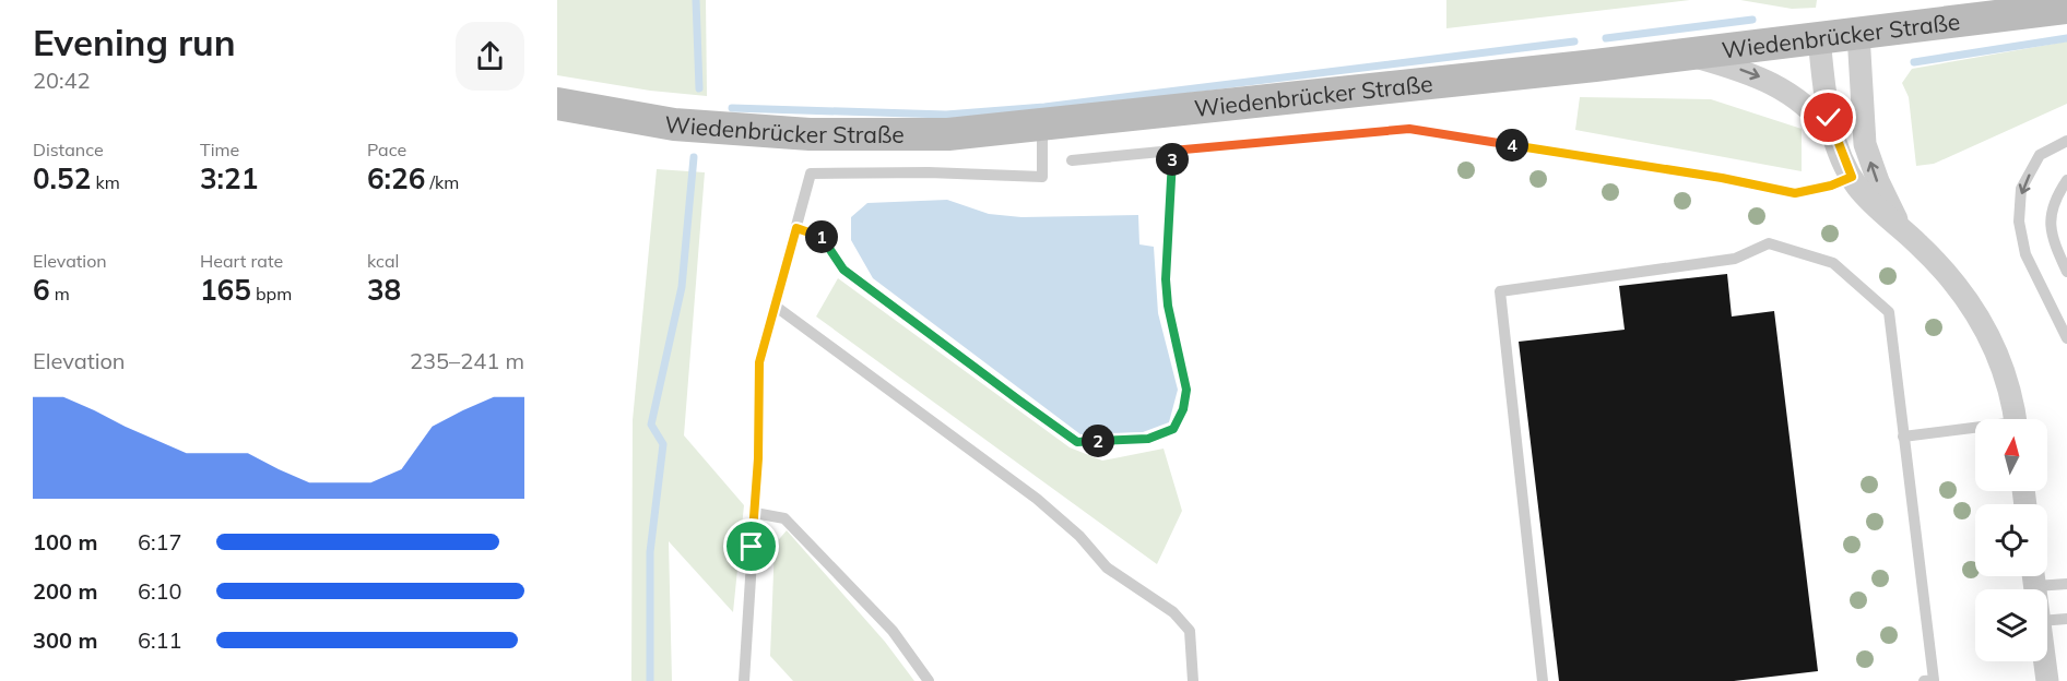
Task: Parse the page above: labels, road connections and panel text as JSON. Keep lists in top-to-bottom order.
{
  "streets": {
    "street": ["Wiedenbrücker Straße"]
  },
  "north": "top",
  "page": {
    "heading": ["Evening run", "20:42"],
    "stats": [
      ["Distance", "0.52 km"],
      ["Time", "3:21"],
      ["Pace", "6:26 /km"],
      ["Elevation", "6 m"],
      ["Heart rate", "165 bpm"],
      ["kcal", "38"]
    ],
    "pins": [
      "4",
      "3",
      "1",
      "2"
    ],
    "chart": ["Elevation", "235–241 m"],
    "list": [
      {
        "name": "100 m",
        "note": "6:17"
      },
      {
        "name": "200 m",
        "note": "6:10"
      },
      {
        "name": "300 m",
        "note": "6:11"
      }
    ]
  }
}
